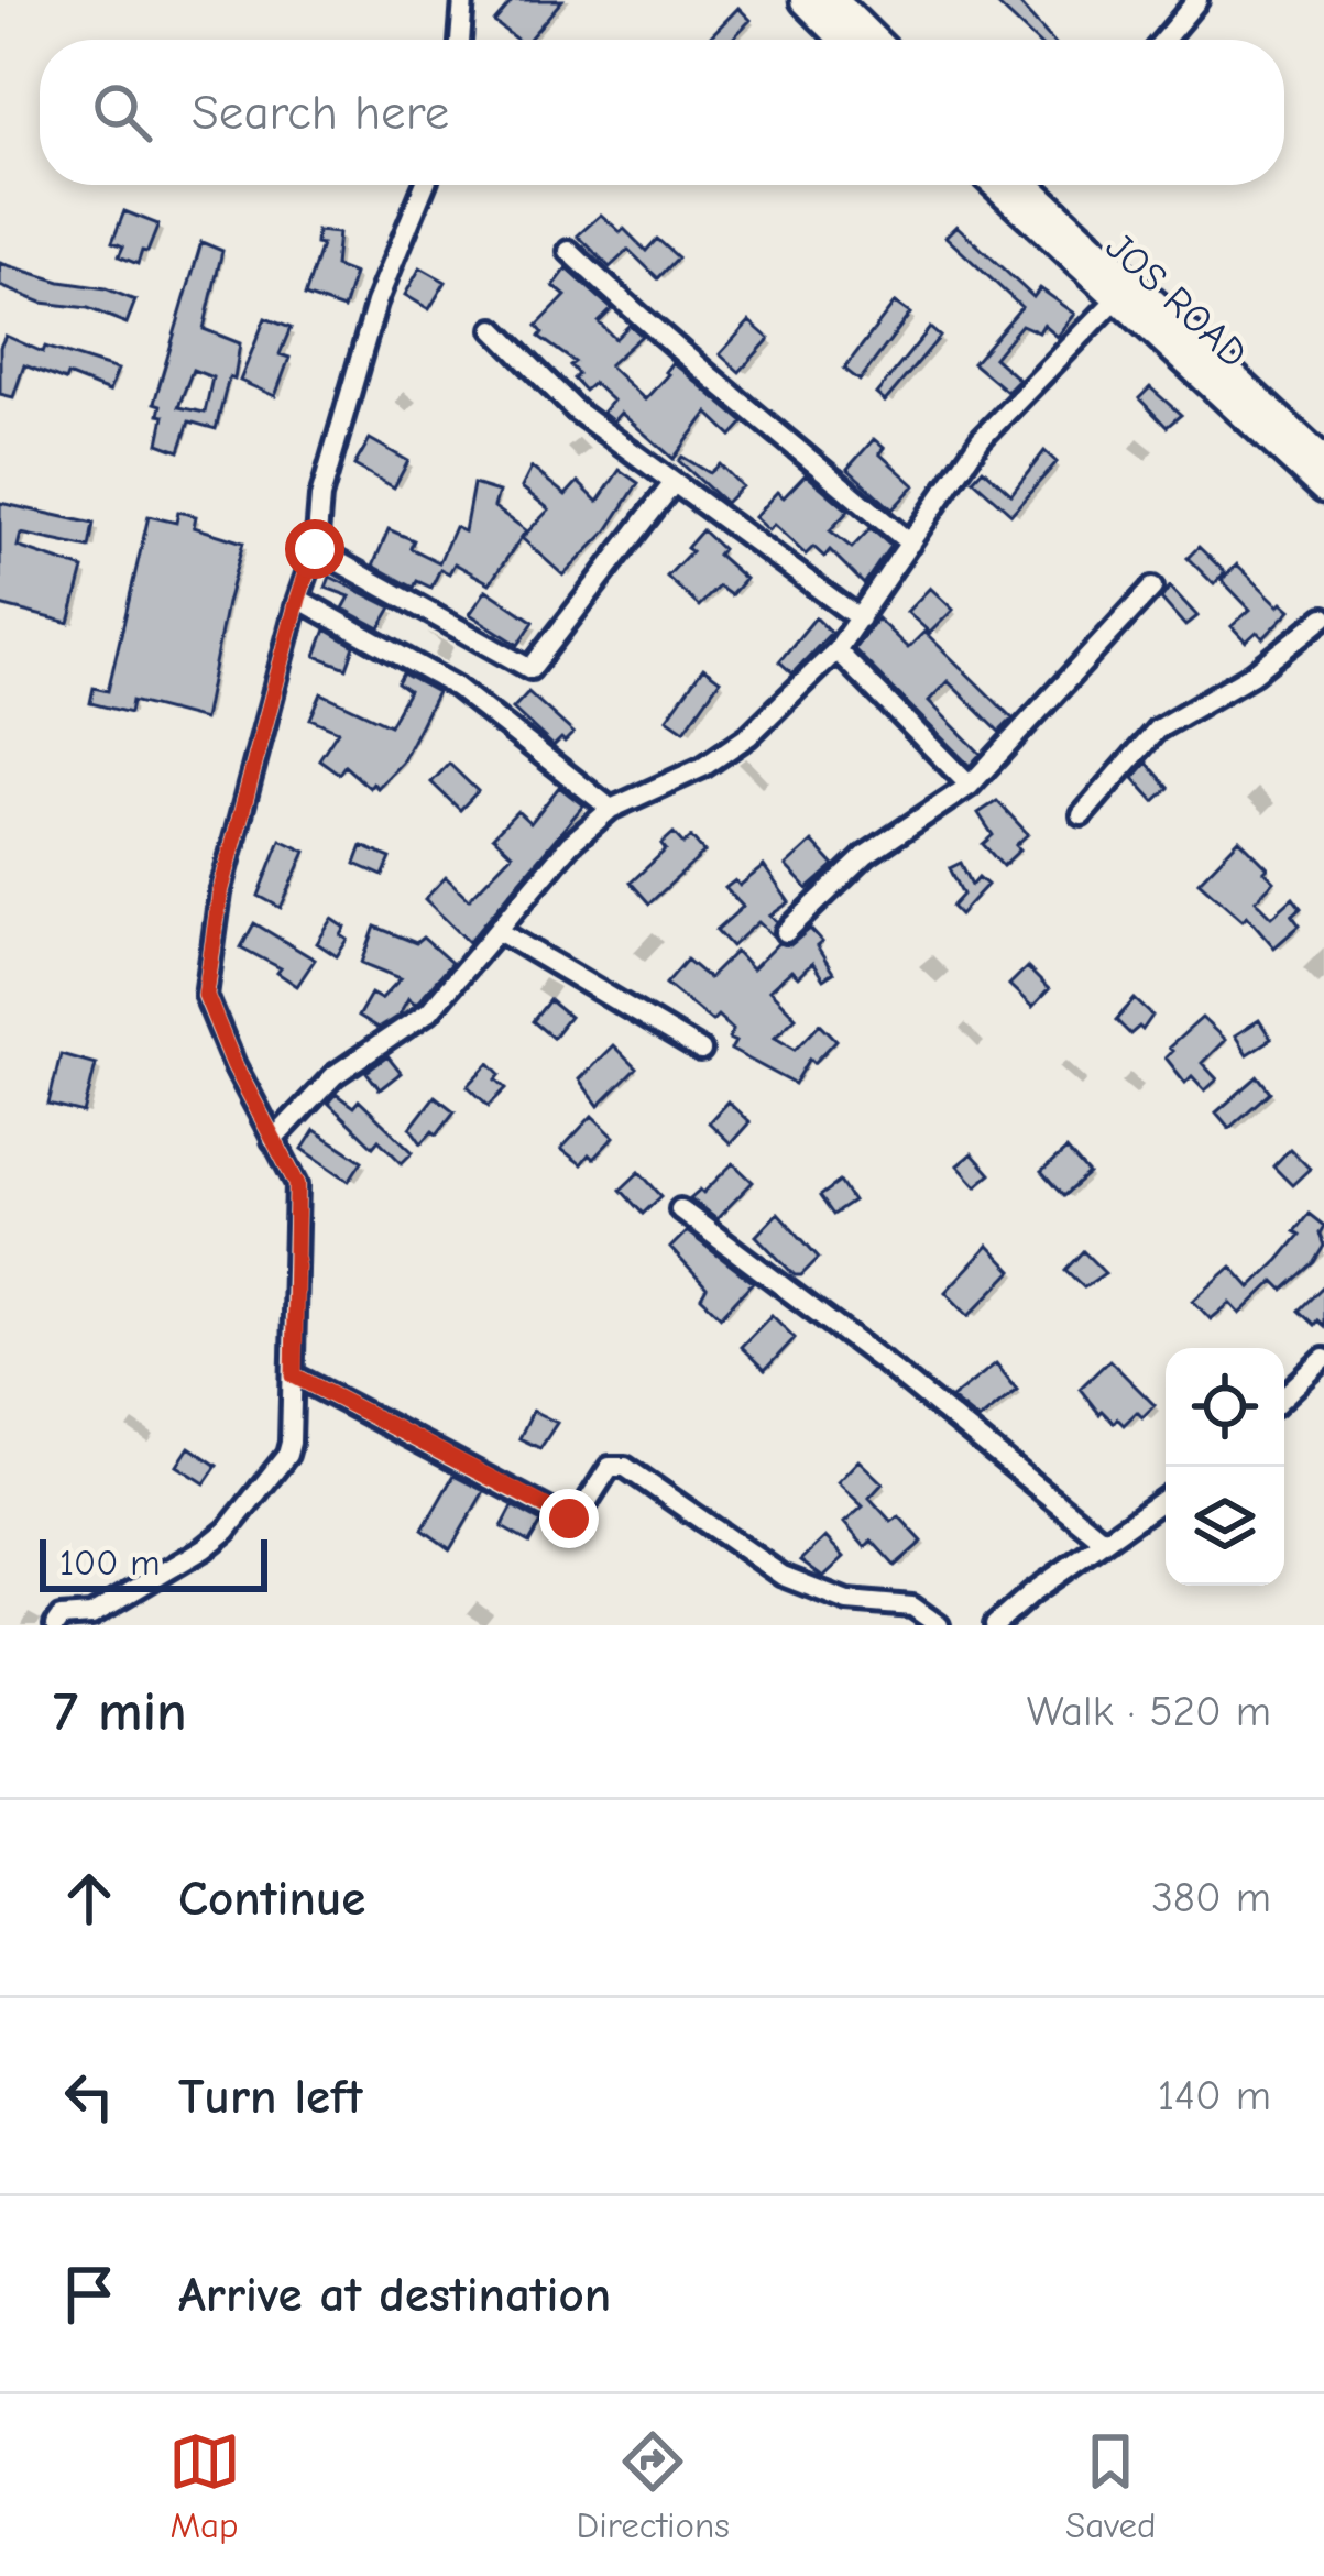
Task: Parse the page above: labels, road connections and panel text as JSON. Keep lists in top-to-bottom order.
{
  "streets": {
    "highway": ["JOS ROAD"]
  },
  "scale_bar": "100 m",
  "page": {
    "search": "Search here",
    "scale": "100 m",
    "heading": ["7 min", "Walk · 520 m"],
    "list": [
      ["Continue", "380 m"],
      ["Turn left", "140 m"],
      "Arrive at destination"
    ],
    "nav": ["Map", "Directions", "Saved"]
  }
}
